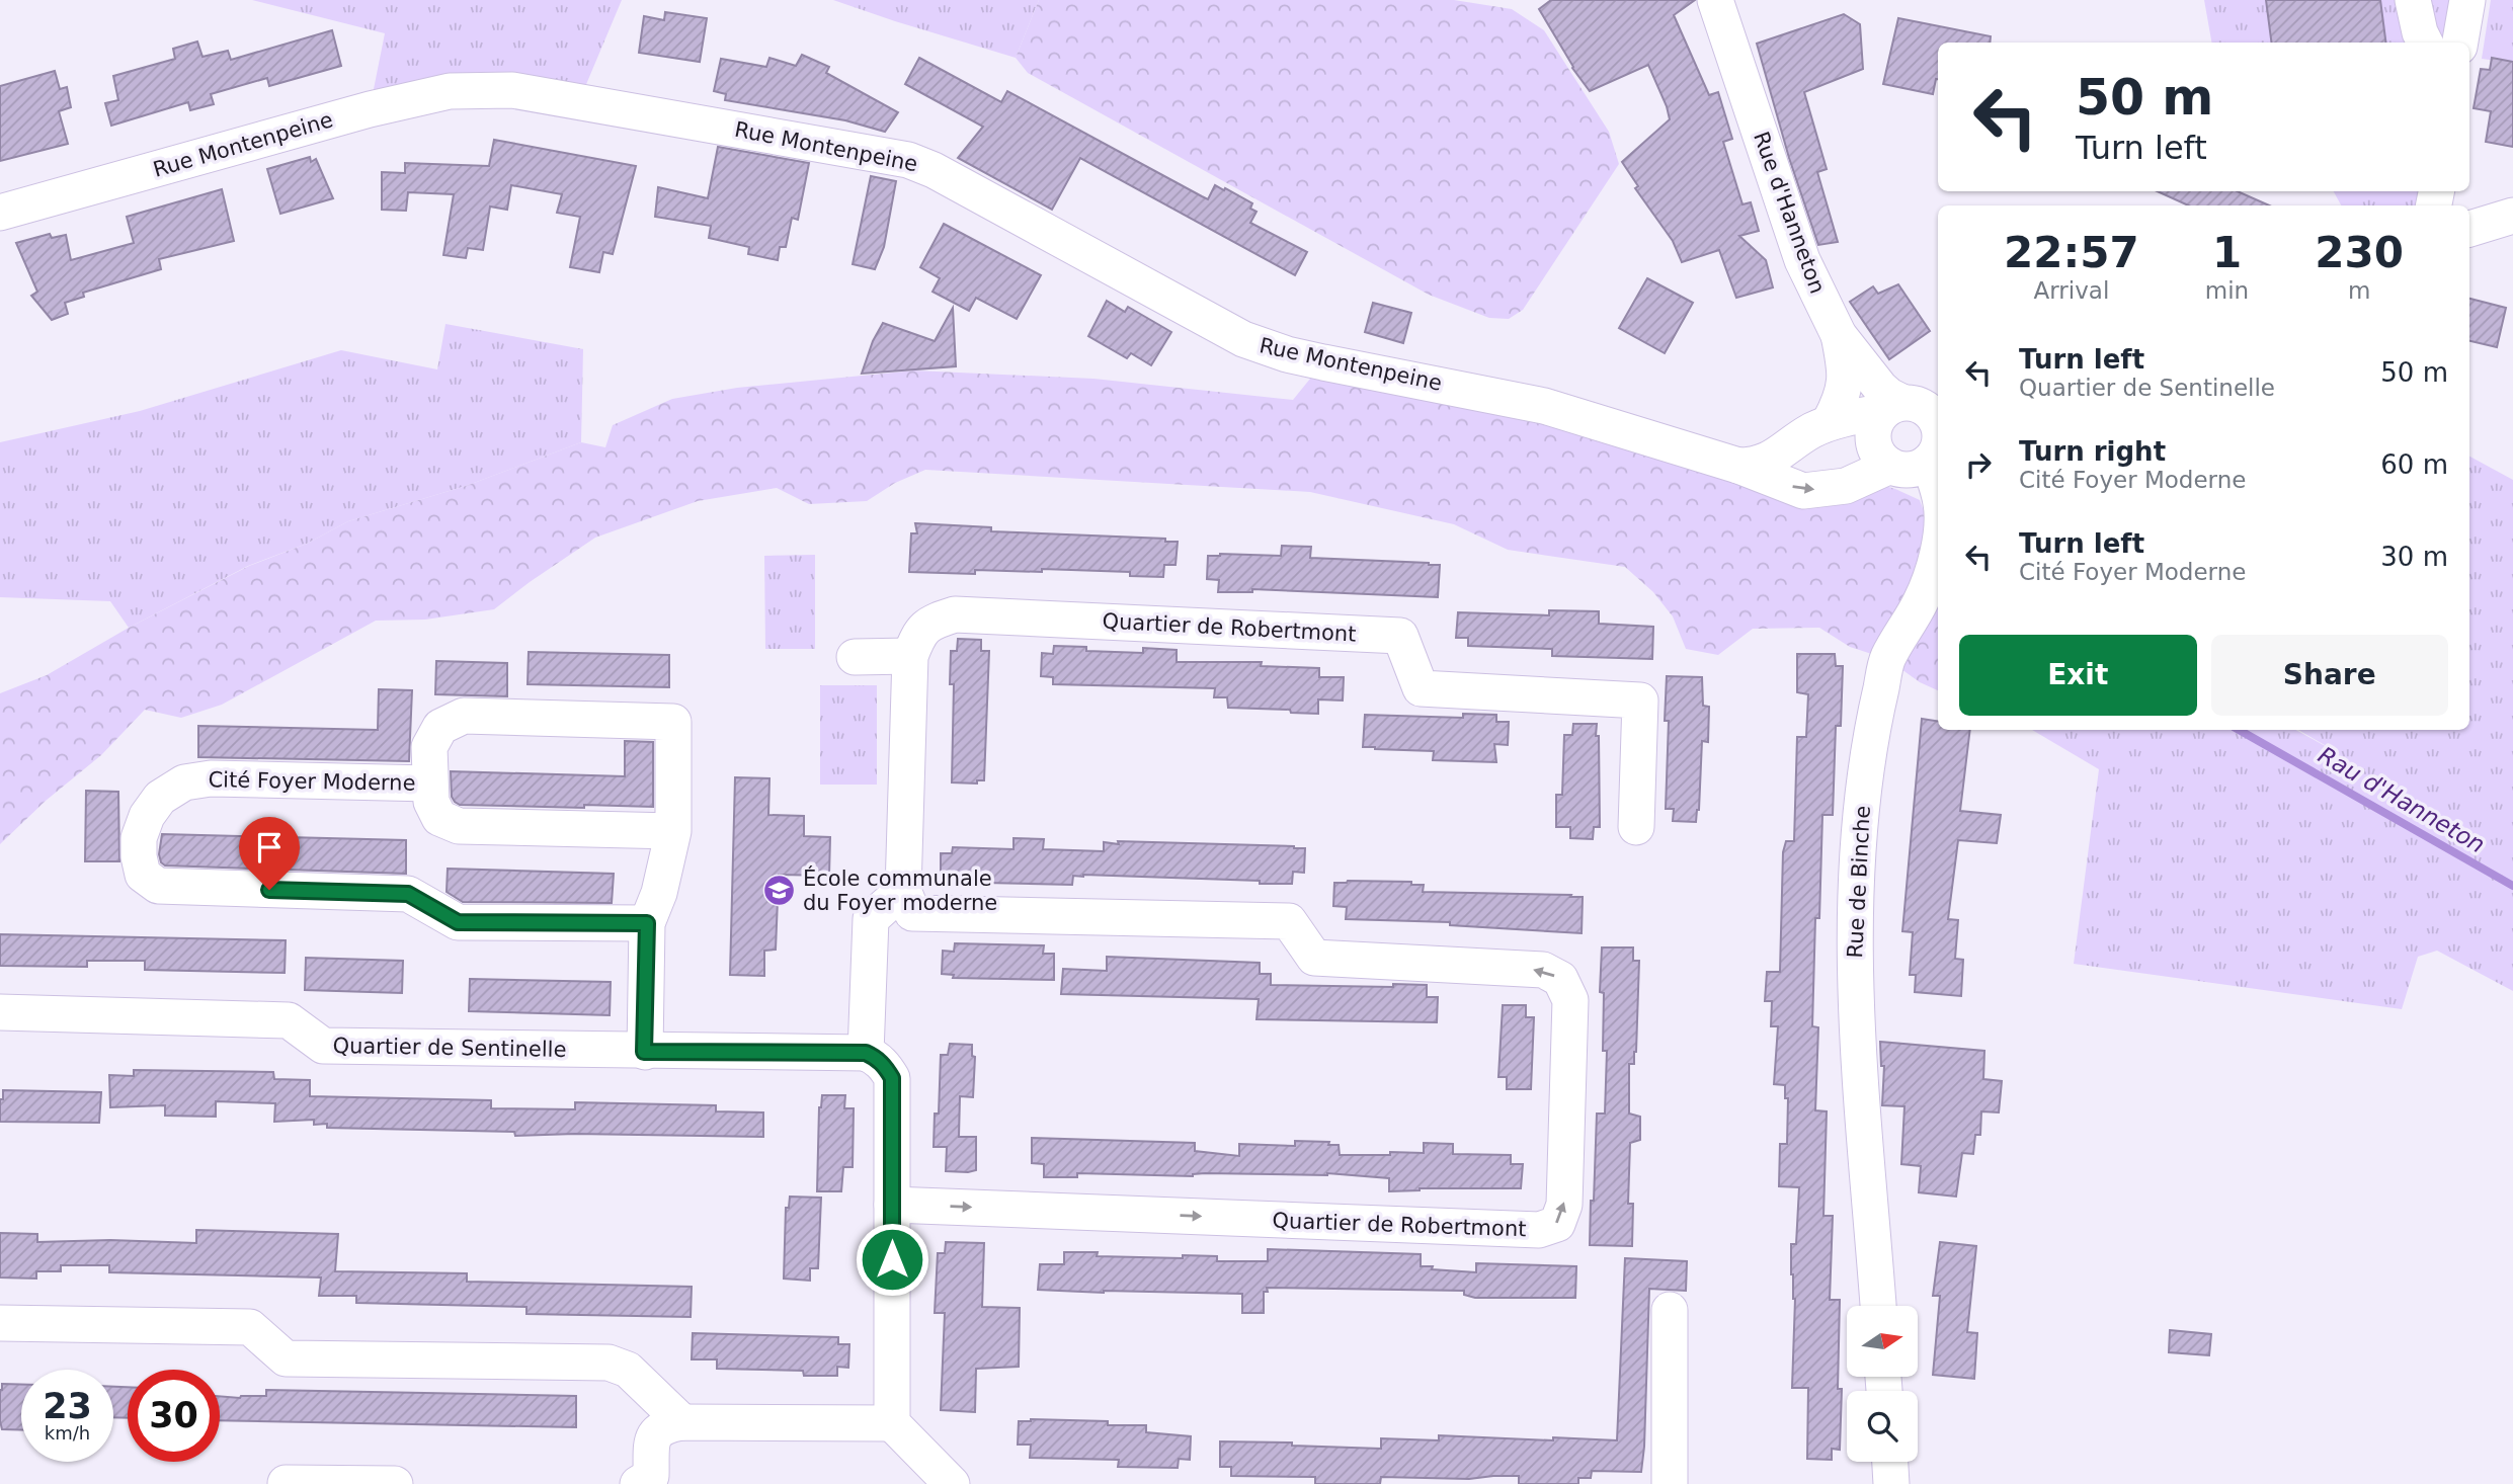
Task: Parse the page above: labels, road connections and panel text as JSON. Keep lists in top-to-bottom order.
{
  "streets": {
    "street": [
      "Rue Montenpeine",
      "Rue d'Hanneton",
      "Quartier de Robertmont",
      "Cité Foyer Moderne",
      "Rue de Binche",
      "Quartier de Sentinelle"
    ]
  },
  "crossings": [
    ["Rue Montenpeine", "Rue d'Hanneton"],
    ["Cité Foyer Moderne", "Quartier de Sentinelle"]
  ],
  "water": ["Rau d'Hanneton"],
  "places": {
    "school or university": ["École communale du Foyer moderne"]
  },
  "north": "right",
  "page": {
    "turn": ["50 m", "Turn left"],
    "eta": [
      "22:57",
      "Arrival",
      "1",
      "min",
      "230",
      "m"
    ],
    "list": [
      {
        "name": "Turn left",
        "note": "Quartier de Sentinelle",
        "value": "50 m"
      },
      {
        "name": "Turn right",
        "note": "Cité Foyer Moderne",
        "value": "60 m"
      },
      {
        "name": "Turn left",
        "note": "Cité Foyer Moderne",
        "value": "30 m"
      }
    ],
    "buttons": ["Exit", "Share"],
    "speed": "23 km/h",
    "limit": "30"
  }
}
